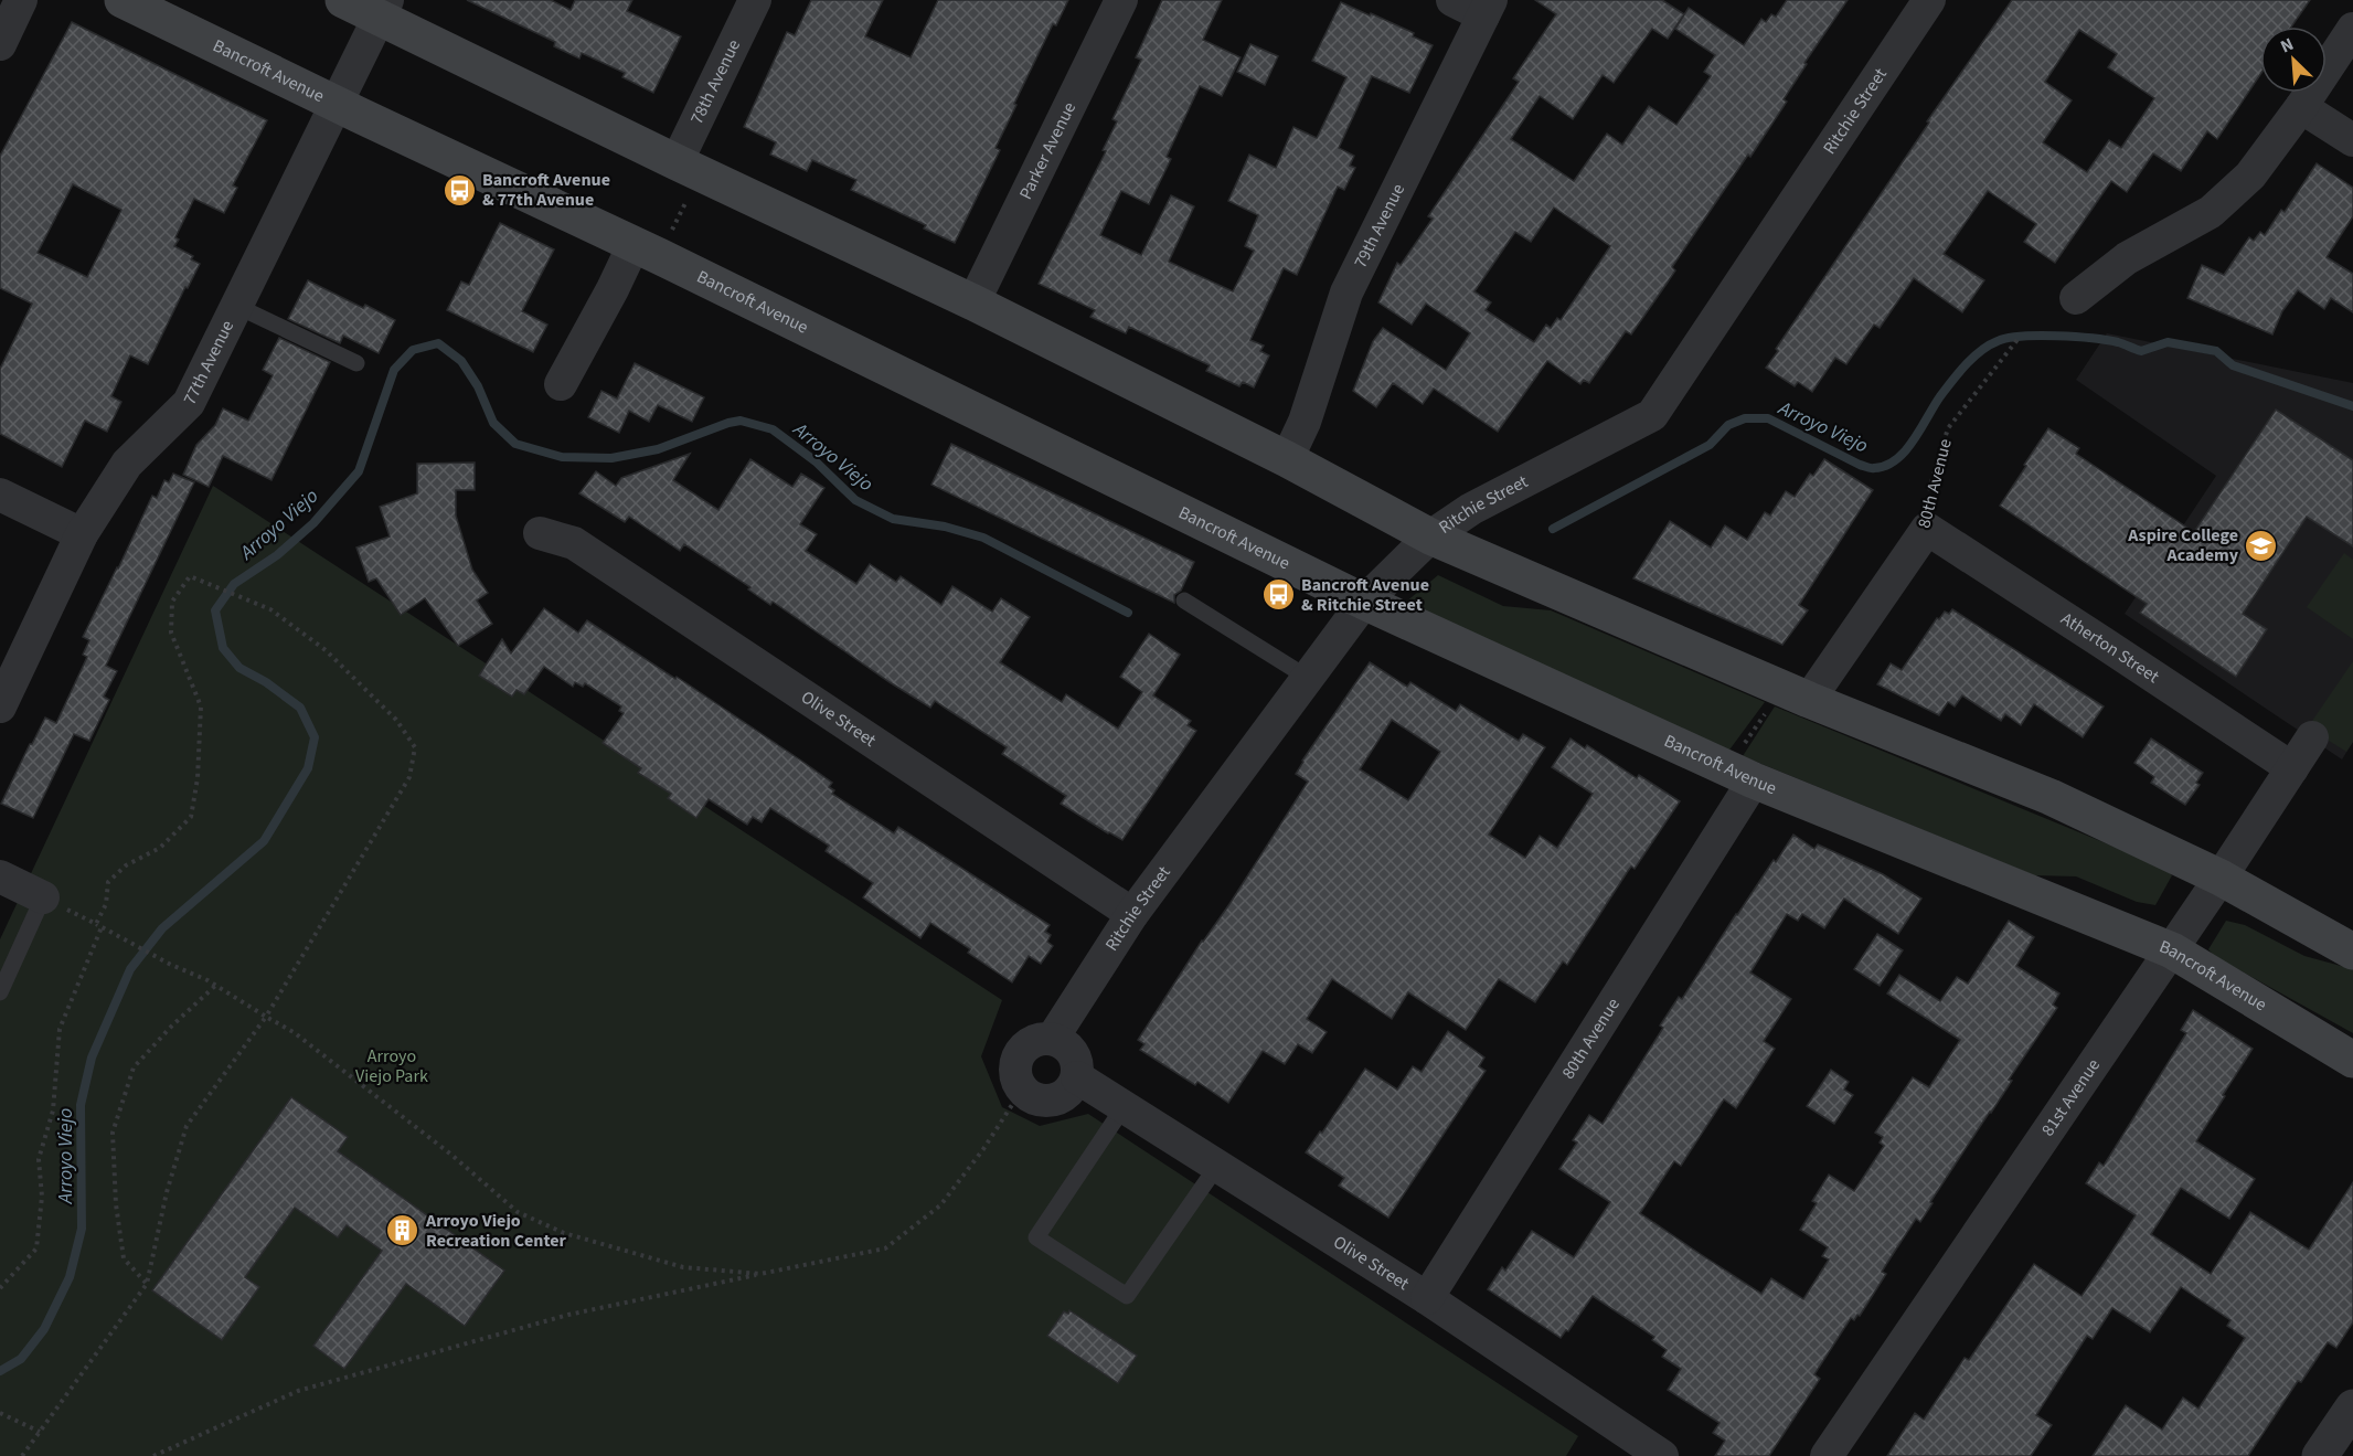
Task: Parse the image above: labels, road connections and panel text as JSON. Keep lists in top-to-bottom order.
{
  "streets": {
    "main road": ["Bancroft Avenue"],
    "street": [
      "78th Avenue",
      "Ritchie Street",
      "Parker Avenue",
      "79th Avenue",
      "77th Avenue",
      "80th Avenue",
      "Atherton Street",
      "Olive Street",
      "81st Avenue"
    ]
  },
  "crossings": [
    ["Bancroft Avenue", "Ritchie Street"],
    ["Bancroft Avenue", "77th Avenue"],
    ["Bancroft Avenue", "80th Avenue"],
    ["Bancroft Avenue", "81st Avenue"],
    ["Ritchie Street", "Olive Street"],
    ["80th Avenue", "Atherton Street"],
    ["80th Avenue", "Olive Street"],
    ["Atherton Street", "81st Avenue"]
  ],
  "water": ["Arroyo Viejo"],
  "parks": ["Arroyo Viejo Park"],
  "places": {
    "bus stop": ["Bancroft Avenue & 77th Avenue", "Bancroft Avenue & Ritchie Street"],
    "school or university": ["Aspire College Academy"],
    "building": ["Arroyo Viejo Recreation Center"]
  },
  "north": "top left"
}
